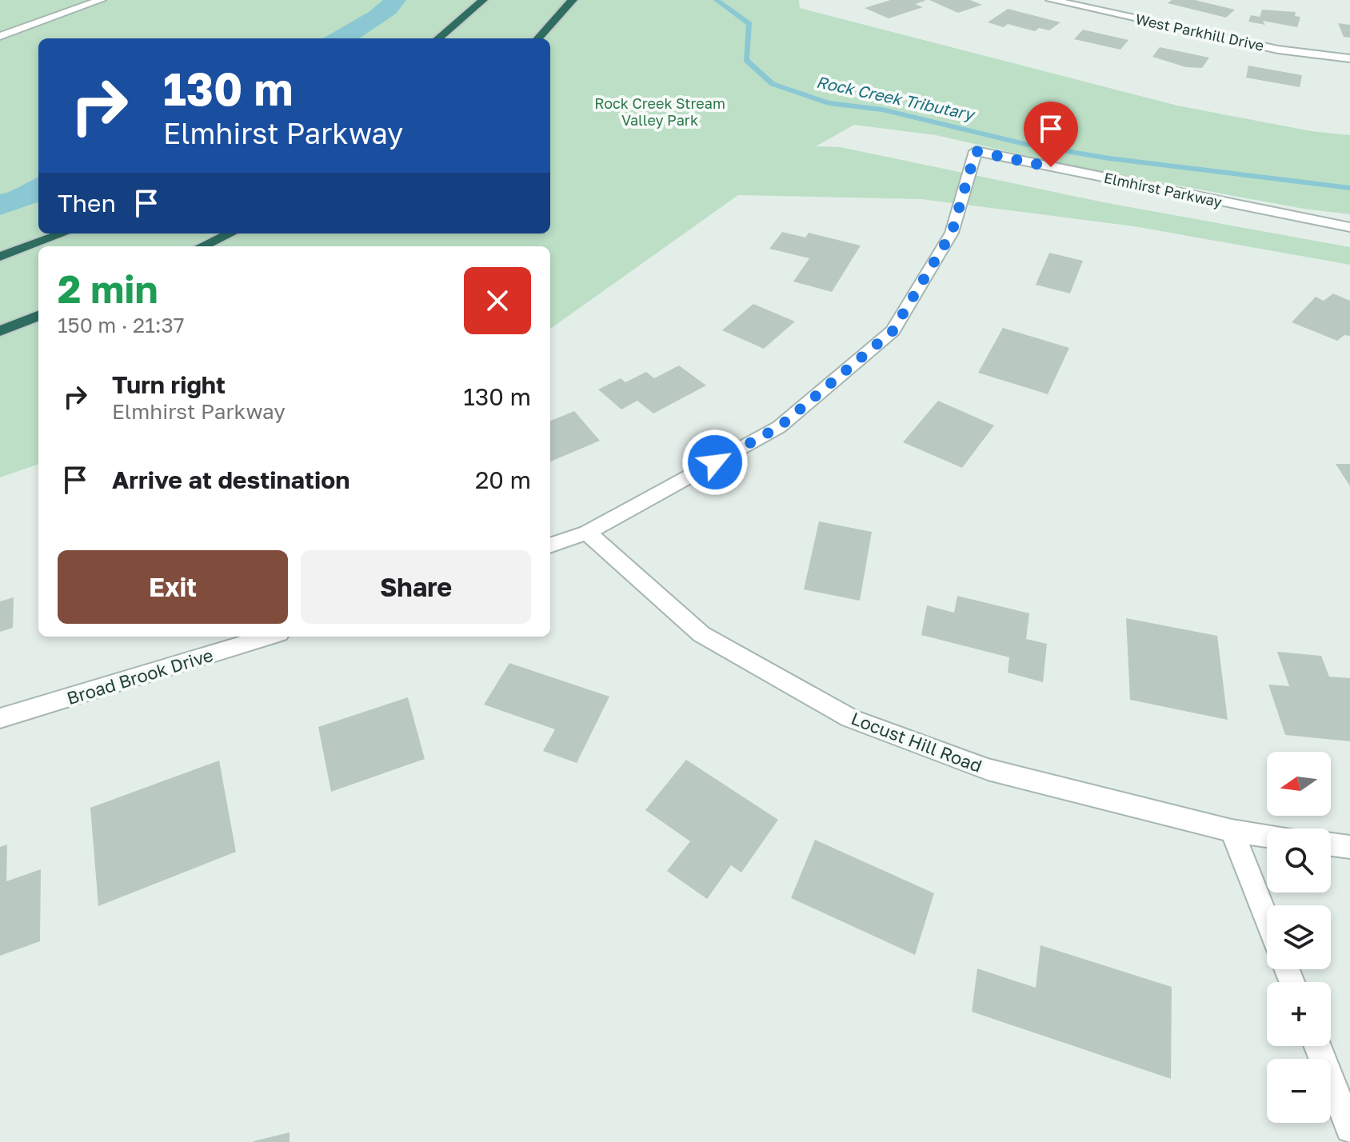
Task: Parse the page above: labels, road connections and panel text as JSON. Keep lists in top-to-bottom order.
{
  "streets": {
    "street": [
      "West Parkhill Drive",
      "Elmhirst Parkway",
      "Broad Brook Drive",
      "Locust Hill Road"
    ]
  },
  "crossings": [
    ["Elmhirst Parkway", "Locust Hill Road"]
  ],
  "water": ["Rock Creek Tributary"],
  "parks": ["Rock Creek Stream Valley Park"],
  "north": "left",
  "page": {
    "turn": ["130 m", "Elmhirst Parkway"],
    "then": "Then",
    "heading": ["2 min", "150 m · 21:37"],
    "list": [
      {
        "name": "Turn right",
        "note": "Elmhirst Parkway",
        "value": "130 m"
      },
      {
        "name": "Arrive at destination",
        "value": "20 m"
      }
    ],
    "buttons": ["Exit", "Share"],
    "map_buttons": ["+", "−"]
  }
}
